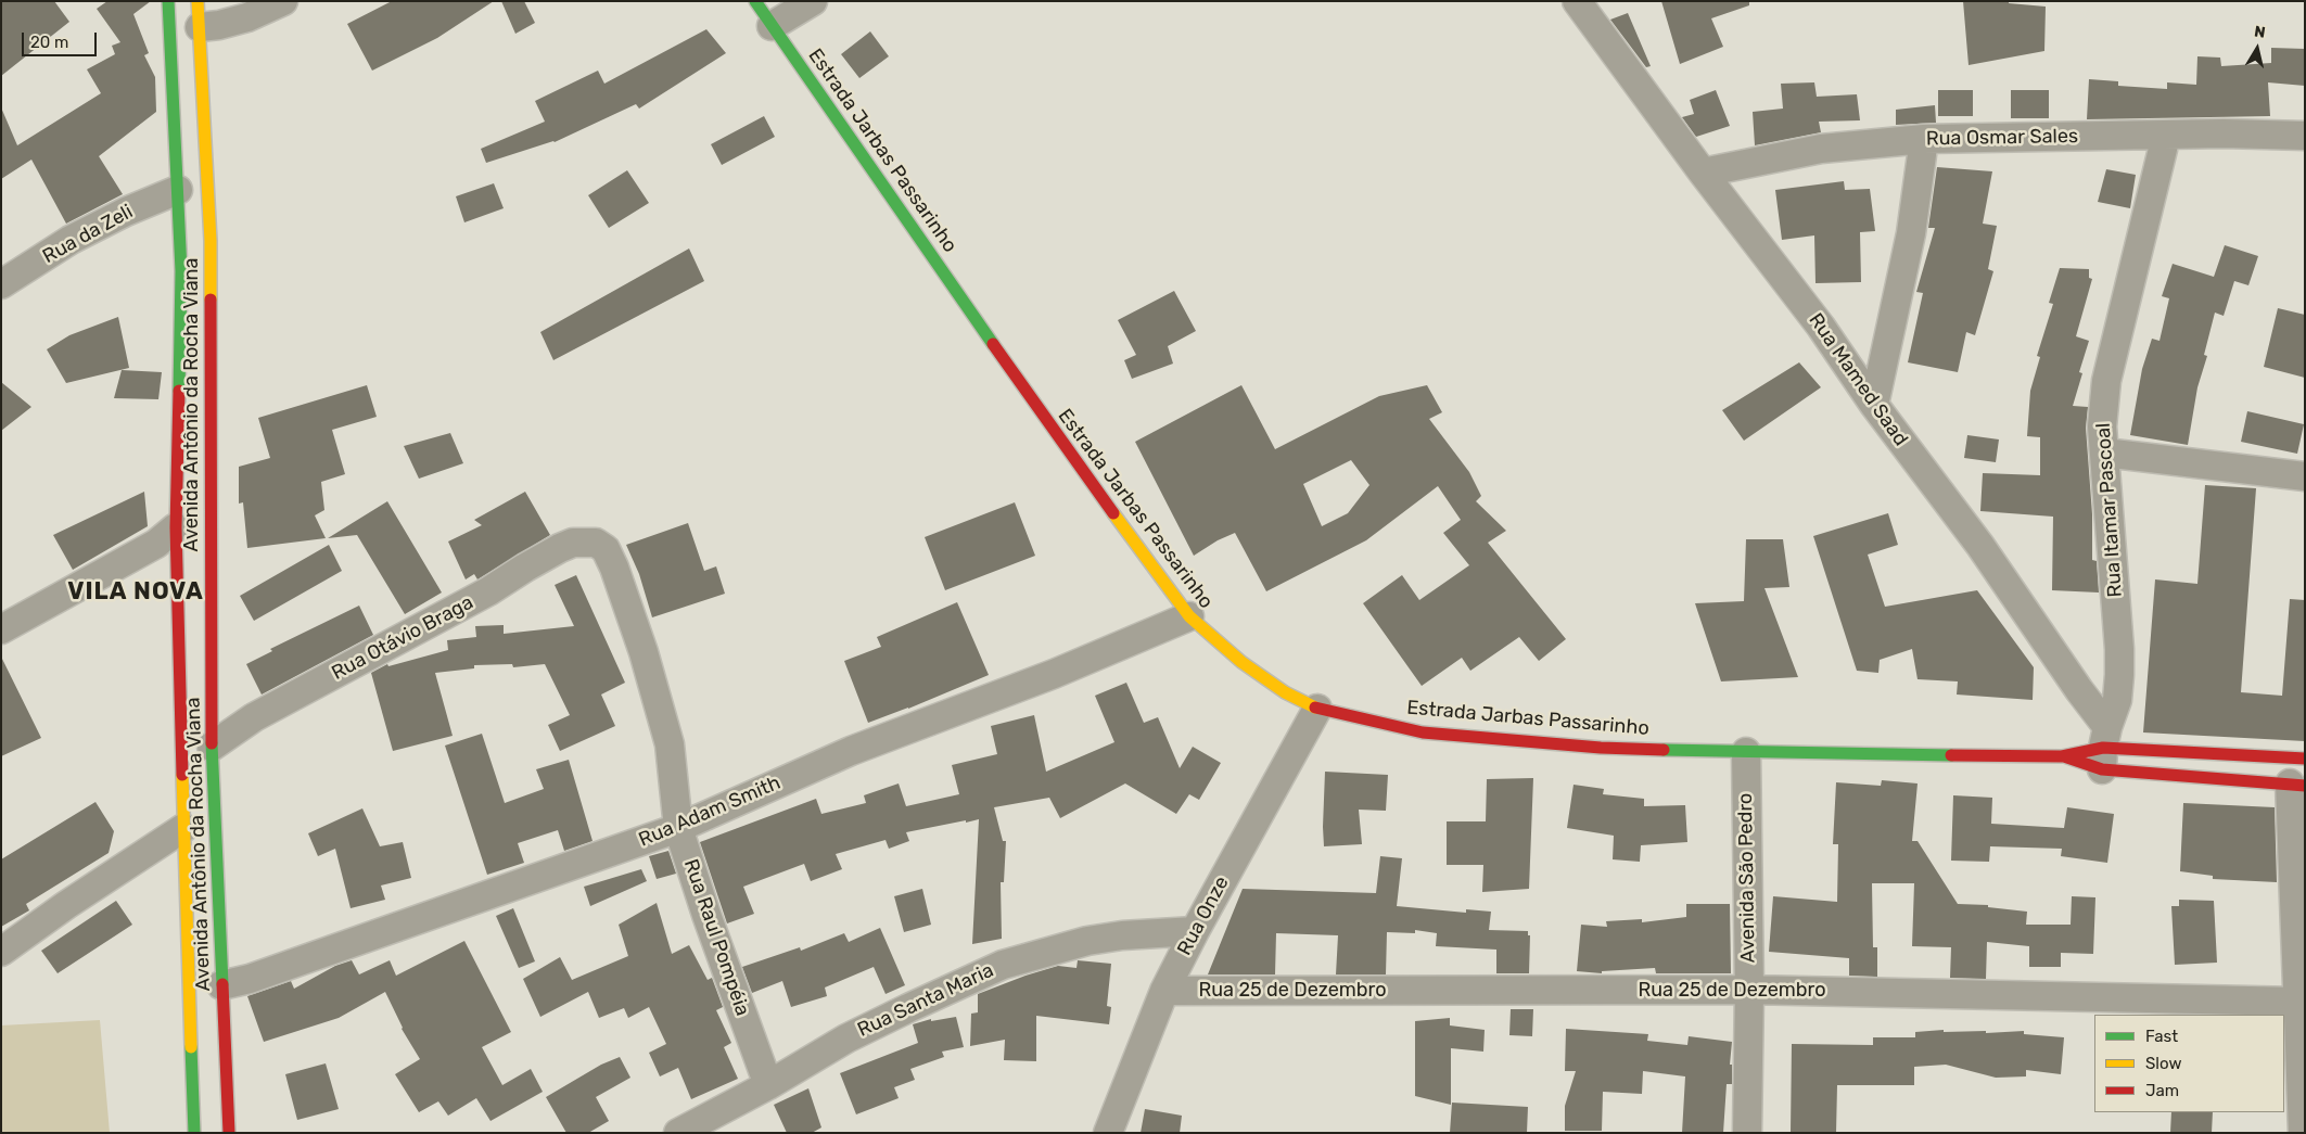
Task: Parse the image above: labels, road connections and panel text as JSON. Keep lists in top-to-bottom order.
{
  "streets": {
    "main road": ["Estrada Jarbas Passarinho", "Avenida Antônio da Rocha Viana"],
    "street": [
      "Rua Osmar Sales",
      "Rua da Zeli",
      "Rua Mamed Saad",
      "Rua Itamar Pascoal",
      "Rua Otávio Braga",
      "Rua Adam Smith",
      "Avenida São Pedro",
      "Rua Onze",
      "Rua Raul Pompéia",
      "Rua 25 de Dezembro",
      "Rua Santa Maria"
    ]
  },
  "crossings": [
    ["Rua Osmar Sales", "Rua Mamed Saad"],
    ["Rua Osmar Sales", "Rua Itamar Pascoal"],
    ["Estrada Jarbas Passarinho", "Rua Mamed Saad"],
    ["Estrada Jarbas Passarinho", "Rua Itamar Pascoal"],
    ["Estrada Jarbas Passarinho", "Rua Adam Smith"],
    ["Estrada Jarbas Passarinho", "Avenida São Pedro"],
    ["Estrada Jarbas Passarinho", "Rua Onze"],
    ["Rua da Zeli", "Avenida Antônio da Rocha Viana"],
    ["Rua Mamed Saad", "Rua Itamar Pascoal"],
    ["Avenida Antônio da Rocha Viana", "Rua Otávio Braga"],
    ["Avenida Antônio da Rocha Viana", "Rua Adam Smith"],
    ["Rua Otávio Braga", "Rua Raul Pompéia"],
    ["Rua Adam Smith", "Rua Raul Pompéia"],
    ["Avenida São Pedro", "Rua 25 de Dezembro"],
    ["Rua Onze", "Rua 25 de Dezembro"],
    ["Rua Onze", "Rua Santa Maria"],
    ["Rua Raul Pompéia", "Rua Santa Maria"]
  ],
  "districts": ["VILA NOVA"],
  "legend": ["Fast", "Slow", "Jam"],
  "scale_bar": "20 m",
  "north": "top"
}
